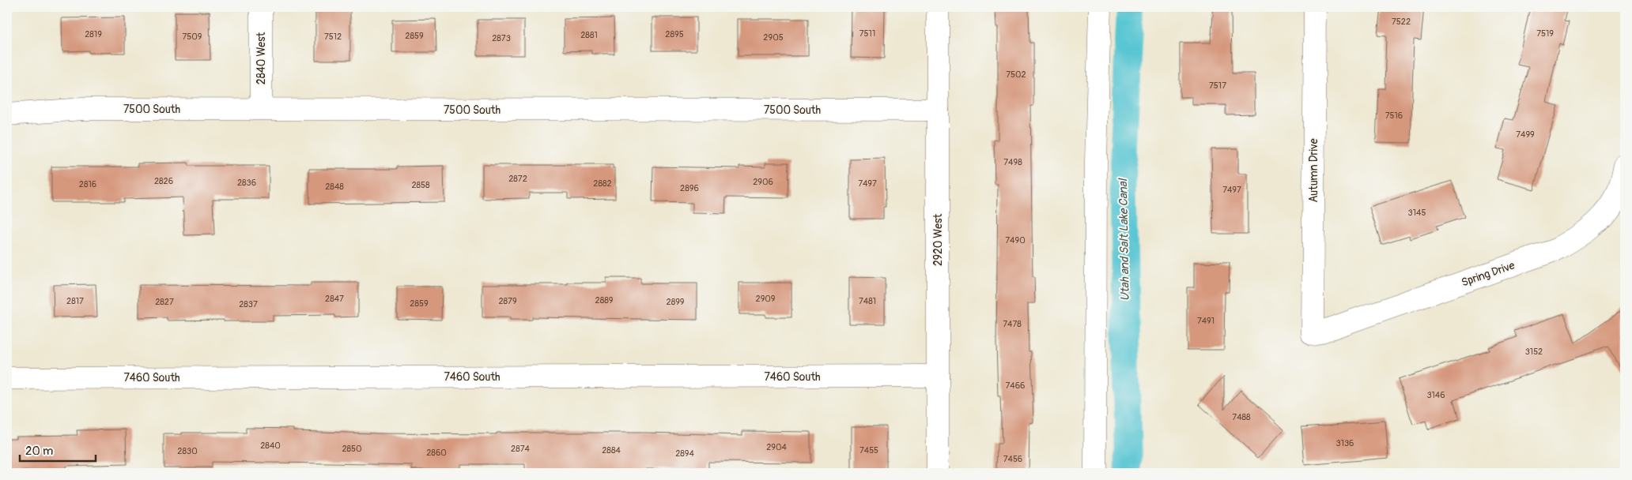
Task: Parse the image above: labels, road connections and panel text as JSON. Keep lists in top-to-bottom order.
{
  "streets": {
    "street": [
      "2840 West",
      "7500 South",
      "Autumn Drive",
      "2920 West",
      "Spring Drive",
      "7460 South"
    ]
  },
  "crossings": [
    ["2840 West", "7500 South"],
    ["7500 South", "2920 West"],
    ["Autumn Drive", "Spring Drive"],
    ["2920 West", "7460 South"]
  ],
  "water": ["Utah and Salt Lake Canal"],
  "house_numbers": [
    "7522",
    "7511",
    "7519",
    "2819",
    "2895",
    "2881",
    "2859",
    "7509",
    "7512",
    "2905",
    "2873",
    "7502",
    "7517",
    "7516",
    "7499",
    "7498",
    "2872",
    "2826",
    "2906",
    "2836",
    "2882",
    "7497",
    "2816",
    "2858",
    "2848",
    "2896",
    "7497",
    "3145",
    "7490",
    "2847",
    "2909",
    "2889",
    "2817",
    "2879",
    "7481",
    "2827",
    "2899",
    "2859",
    "2837",
    "7491",
    "7478",
    "3152",
    "7466",
    "3146",
    "7488",
    "3136",
    "2840",
    "2904",
    "2850",
    "2874",
    "2884",
    "7455",
    "2830",
    "2860",
    "2894",
    "7456"
  ],
  "scale_bar": "20 m"
}
